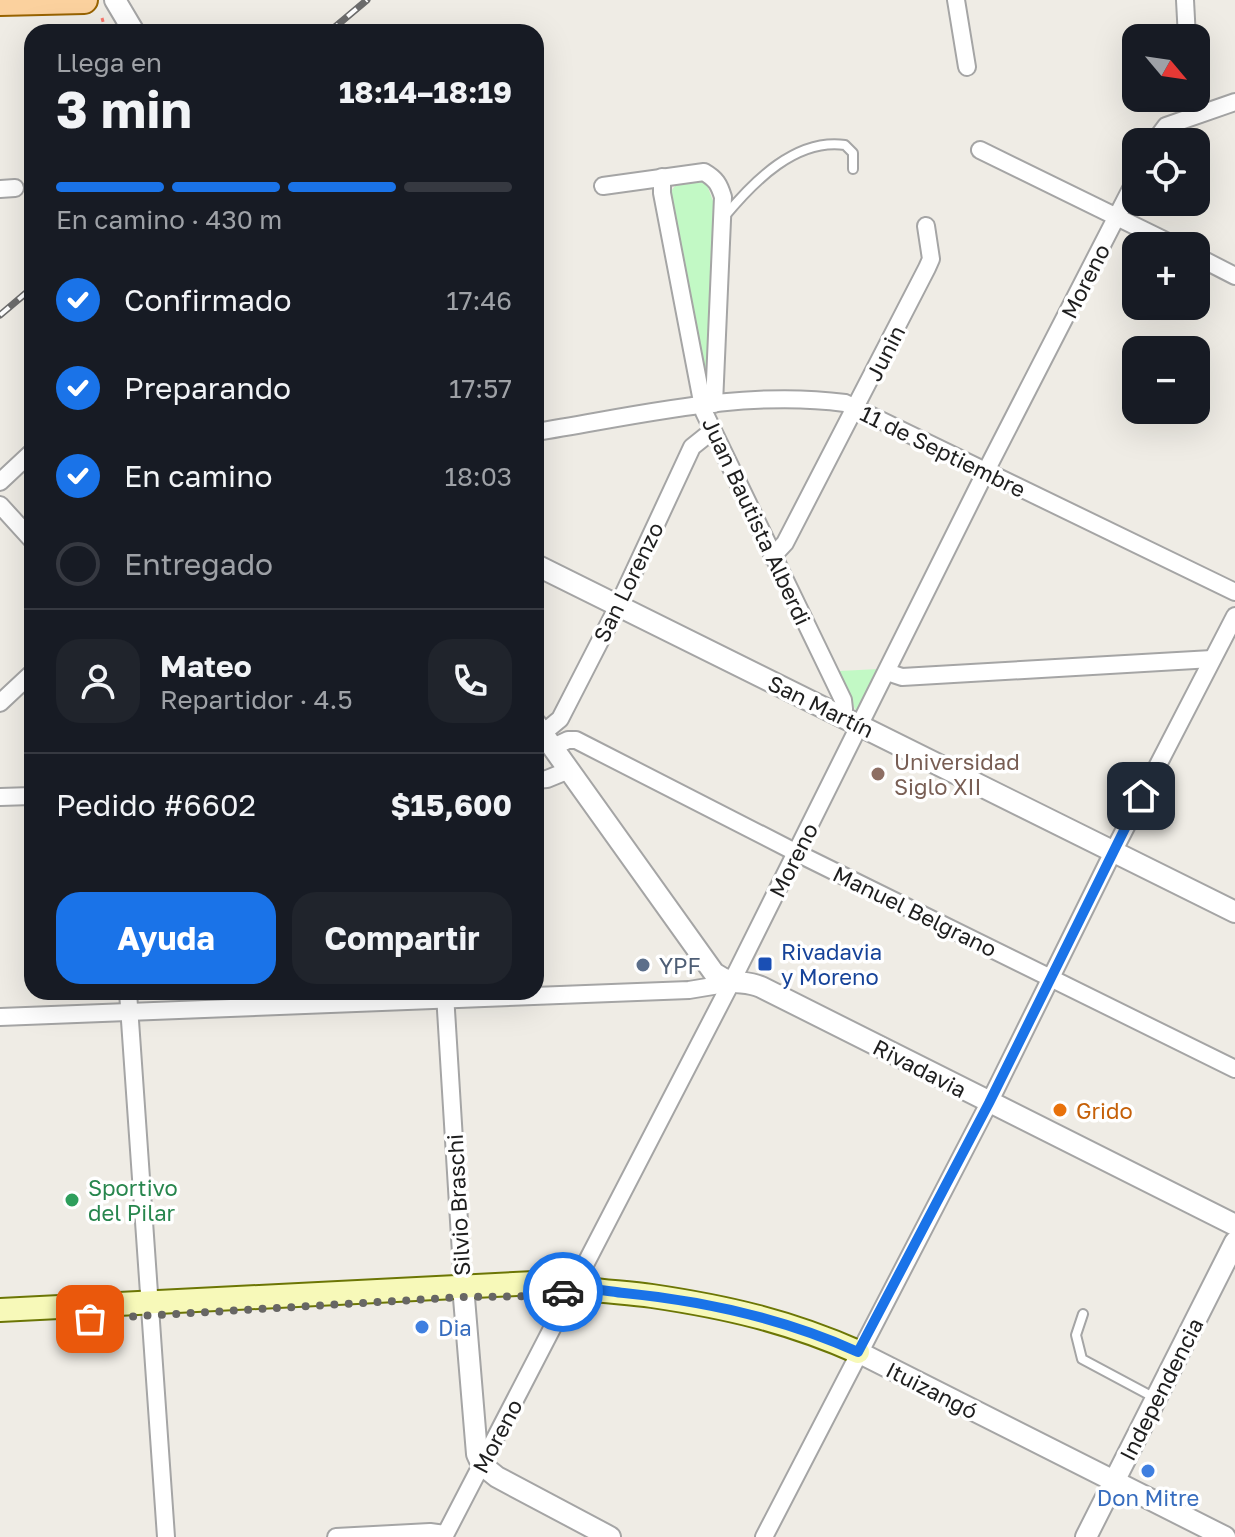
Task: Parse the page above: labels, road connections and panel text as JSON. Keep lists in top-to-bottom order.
{
  "streets": {
    "main road": ["Ituizangó"],
    "street": [
      "Moreno",
      "Junin",
      "11 de Septiembre",
      "Juan Bautista Alberdi",
      "San Lorenzo",
      "San Martín",
      "Manuel Belgrano",
      "Rivadavia",
      "Silvio Braschi",
      "Independencia"
    ]
  },
  "crossings": [
    ["Moreno", "11 de Septiembre"],
    ["Moreno", "Juan Bautista Alberdi"],
    ["Moreno", "San Martín"],
    ["Moreno", "Manuel Belgrano"],
    ["Moreno", "Rivadavia"],
    ["Moreno", "Silvio Braschi"],
    ["Moreno", "Ituizangó"],
    ["Junin", "11 de Septiembre"],
    ["Junin", "Juan Bautista Alberdi"],
    ["11 de Septiembre", "Juan Bautista Alberdi"],
    ["Juan Bautista Alberdi", "San Lorenzo"],
    ["Juan Bautista Alberdi", "San Martín"],
    ["San Lorenzo", "San Martín"],
    ["San Lorenzo", "Manuel Belgrano"],
    ["Silvio Braschi", "Ituizangó"],
    ["Independencia", "Ituizangó"]
  ],
  "places": {
    "other": [
      "Universidad Siglo XII",
      "YPF",
      "Grido",
      "Sportivo del Pilar",
      "Dia",
      "Don Mitre"
    ],
    "transit": ["Rivadavia y Moreno"]
  },
  "north": "bottom right",
  "page": {
    "map_buttons": ["+", "−"],
    "heading": ["3 min", "Llega en", "18:14–18:19"],
    "panel": [
      "Mateo",
      "Repartidor · 4.5",
      "Pedido #6602",
      "$15,600"
    ],
    "bar": "En camino · 430 m",
    "list": [
      ["Confirmado", "17:46"],
      ["Preparando", "17:57"],
      ["En camino", "18:03"],
      "Entregado"
    ],
    "buttons": ["Ayuda", "Compartir"]
  }
}
